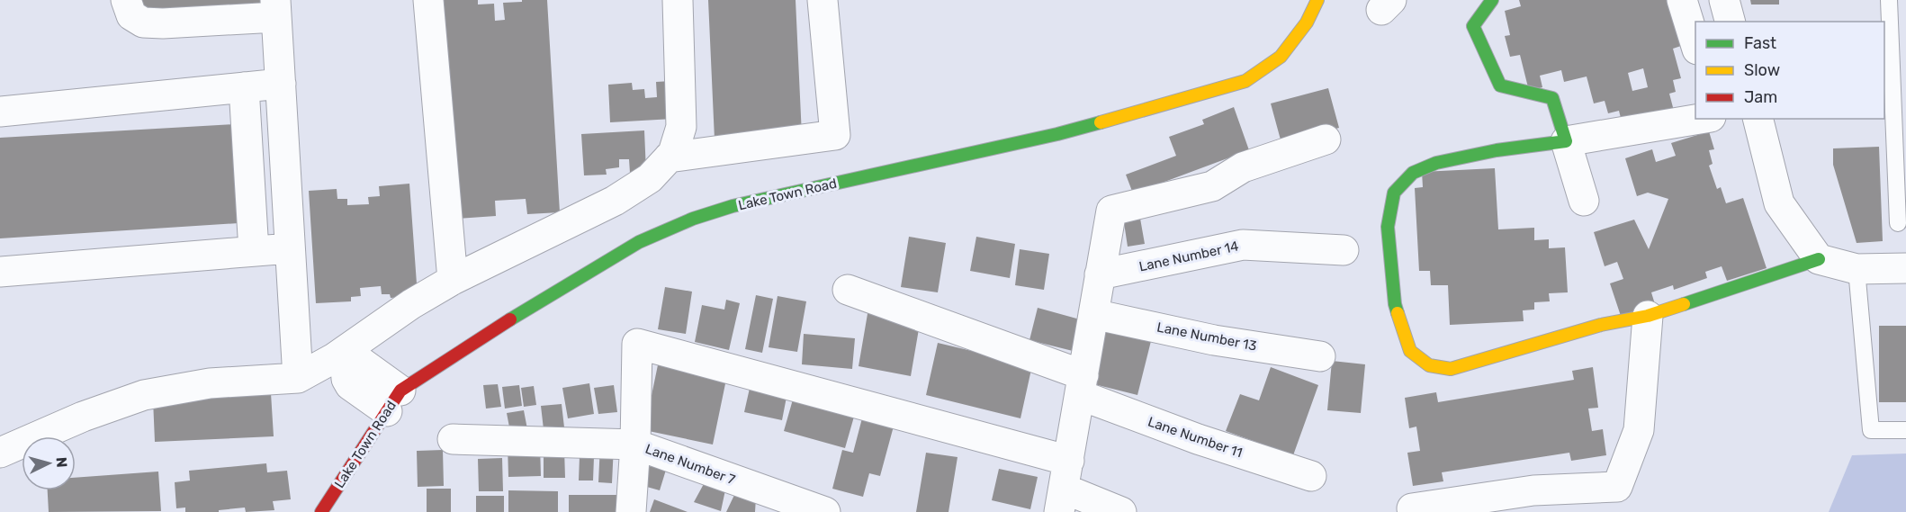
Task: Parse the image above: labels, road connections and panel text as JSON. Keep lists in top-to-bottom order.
{
  "streets": {
    "street": [
      "Lake Town Road",
      "Lane Number 14",
      "Lane Number 13",
      "Lane Number 11",
      "Lane Number 7"
    ]
  },
  "legend": ["Fast", "Slow", "Jam"],
  "north": "right"
}
